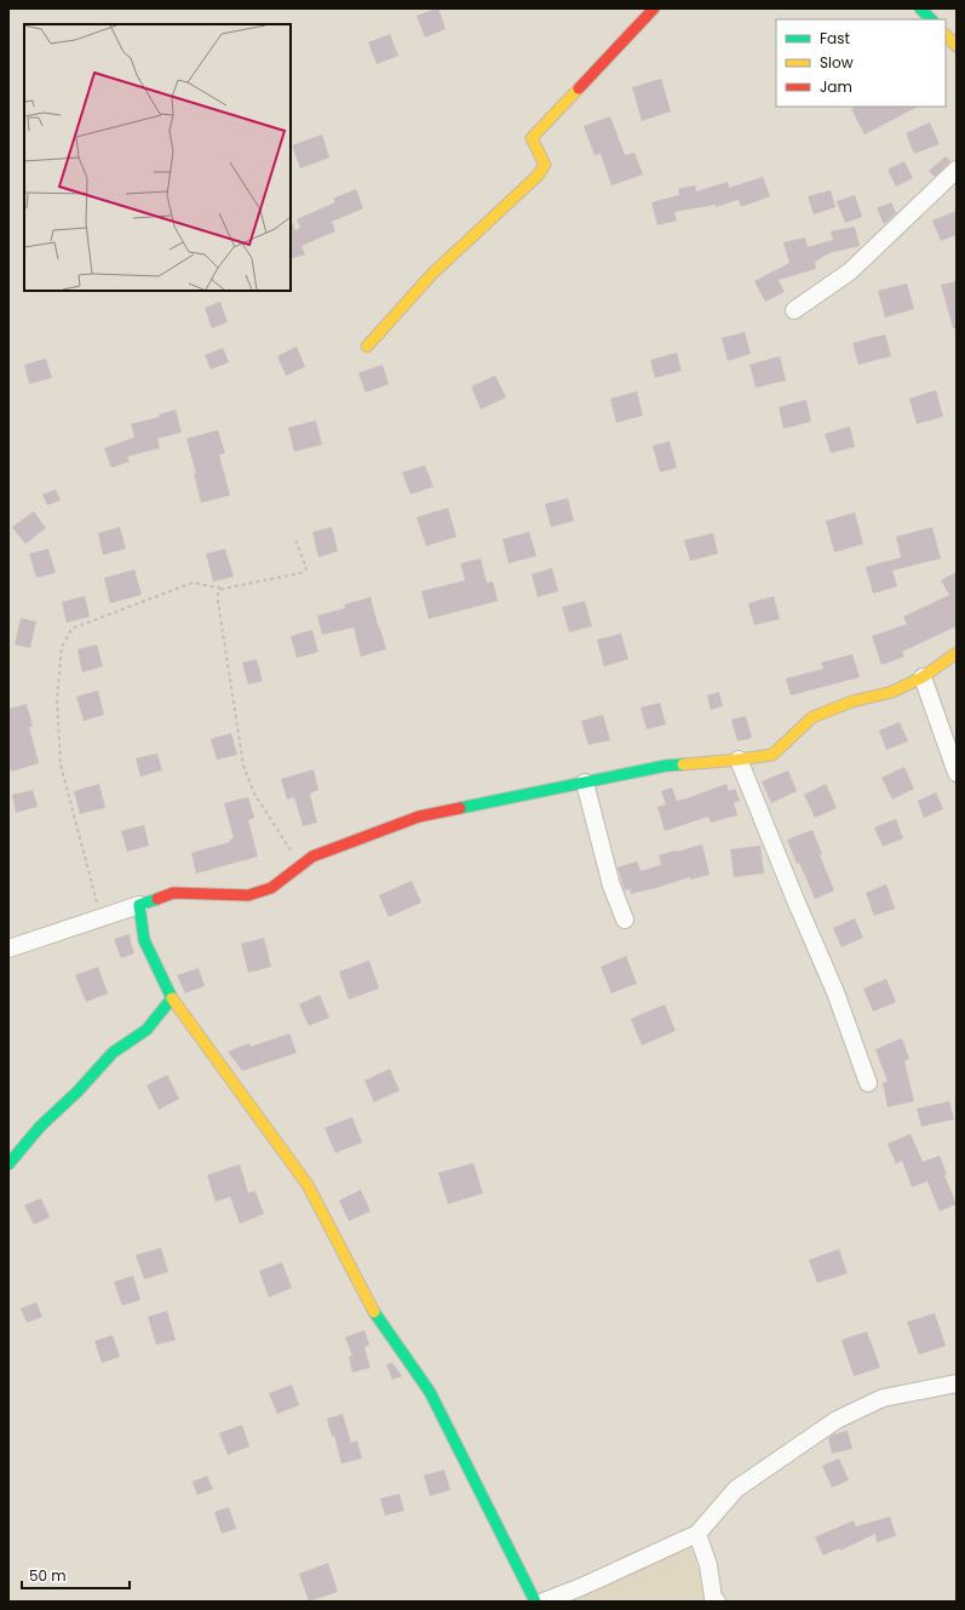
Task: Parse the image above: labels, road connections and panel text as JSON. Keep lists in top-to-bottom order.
{
  "legend": ["Fast", "Slow", "Jam"],
  "scale_bar": "50 m"
}
